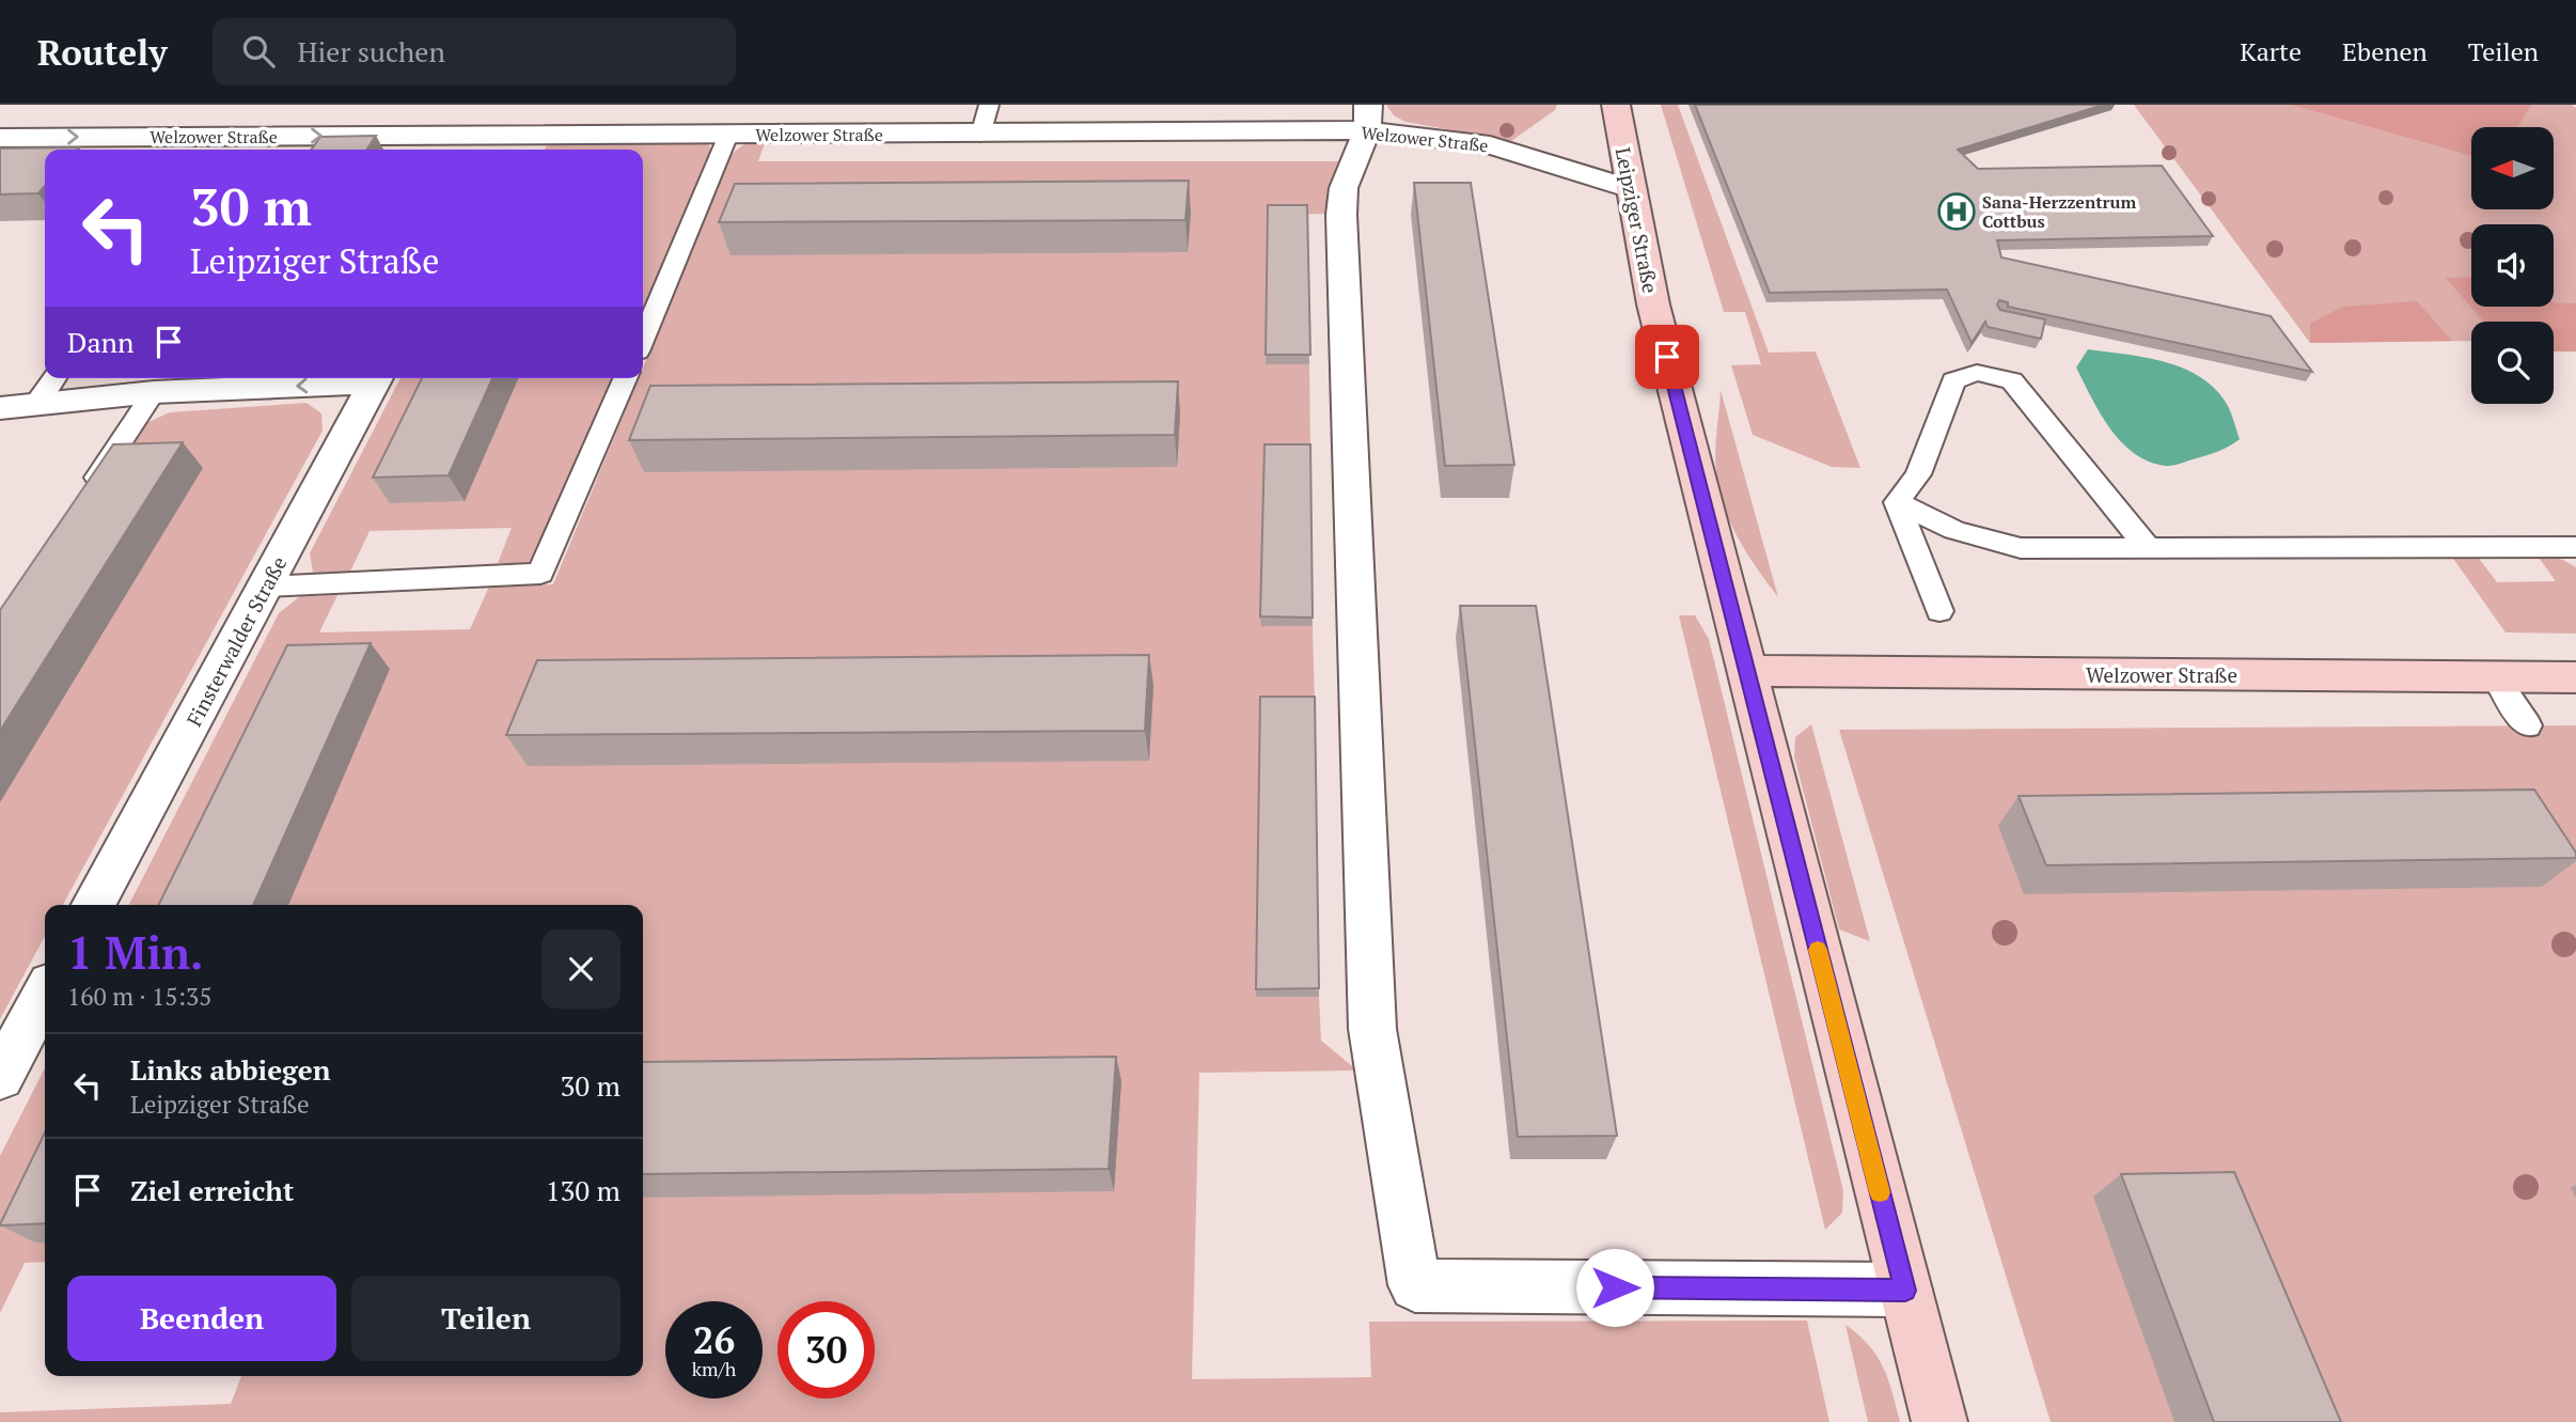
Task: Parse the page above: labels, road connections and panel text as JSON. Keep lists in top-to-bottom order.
{
  "streets": {
    "street": ["Welzower Straße", "Leipziger Straße", "Finsterwalder Straße"]
  },
  "crossings": [
    ["Welzower Straße", "Leipziger Straße"]
  ],
  "places": {
    "hospital": ["Sana-Herzzentrum Cottbus"]
  },
  "north": "left",
  "page": {
    "header": "Routely",
    "search": "Hier suchen",
    "nav": ["Karte", "Ebenen", "Teilen"],
    "turn": ["30 m", "Leipziger Straße"],
    "then": "Dann",
    "heading": ["1 Min.", "160 m · 15:35"],
    "list": [
      {
        "name": "Links abbiegen",
        "note": "Leipziger Straße",
        "value": "30 m"
      },
      {
        "name": "Ziel erreicht",
        "value": "130 m"
      }
    ],
    "buttons": ["Beenden", "Teilen"],
    "speed": "26 km/h",
    "limit": "30"
  }
}
